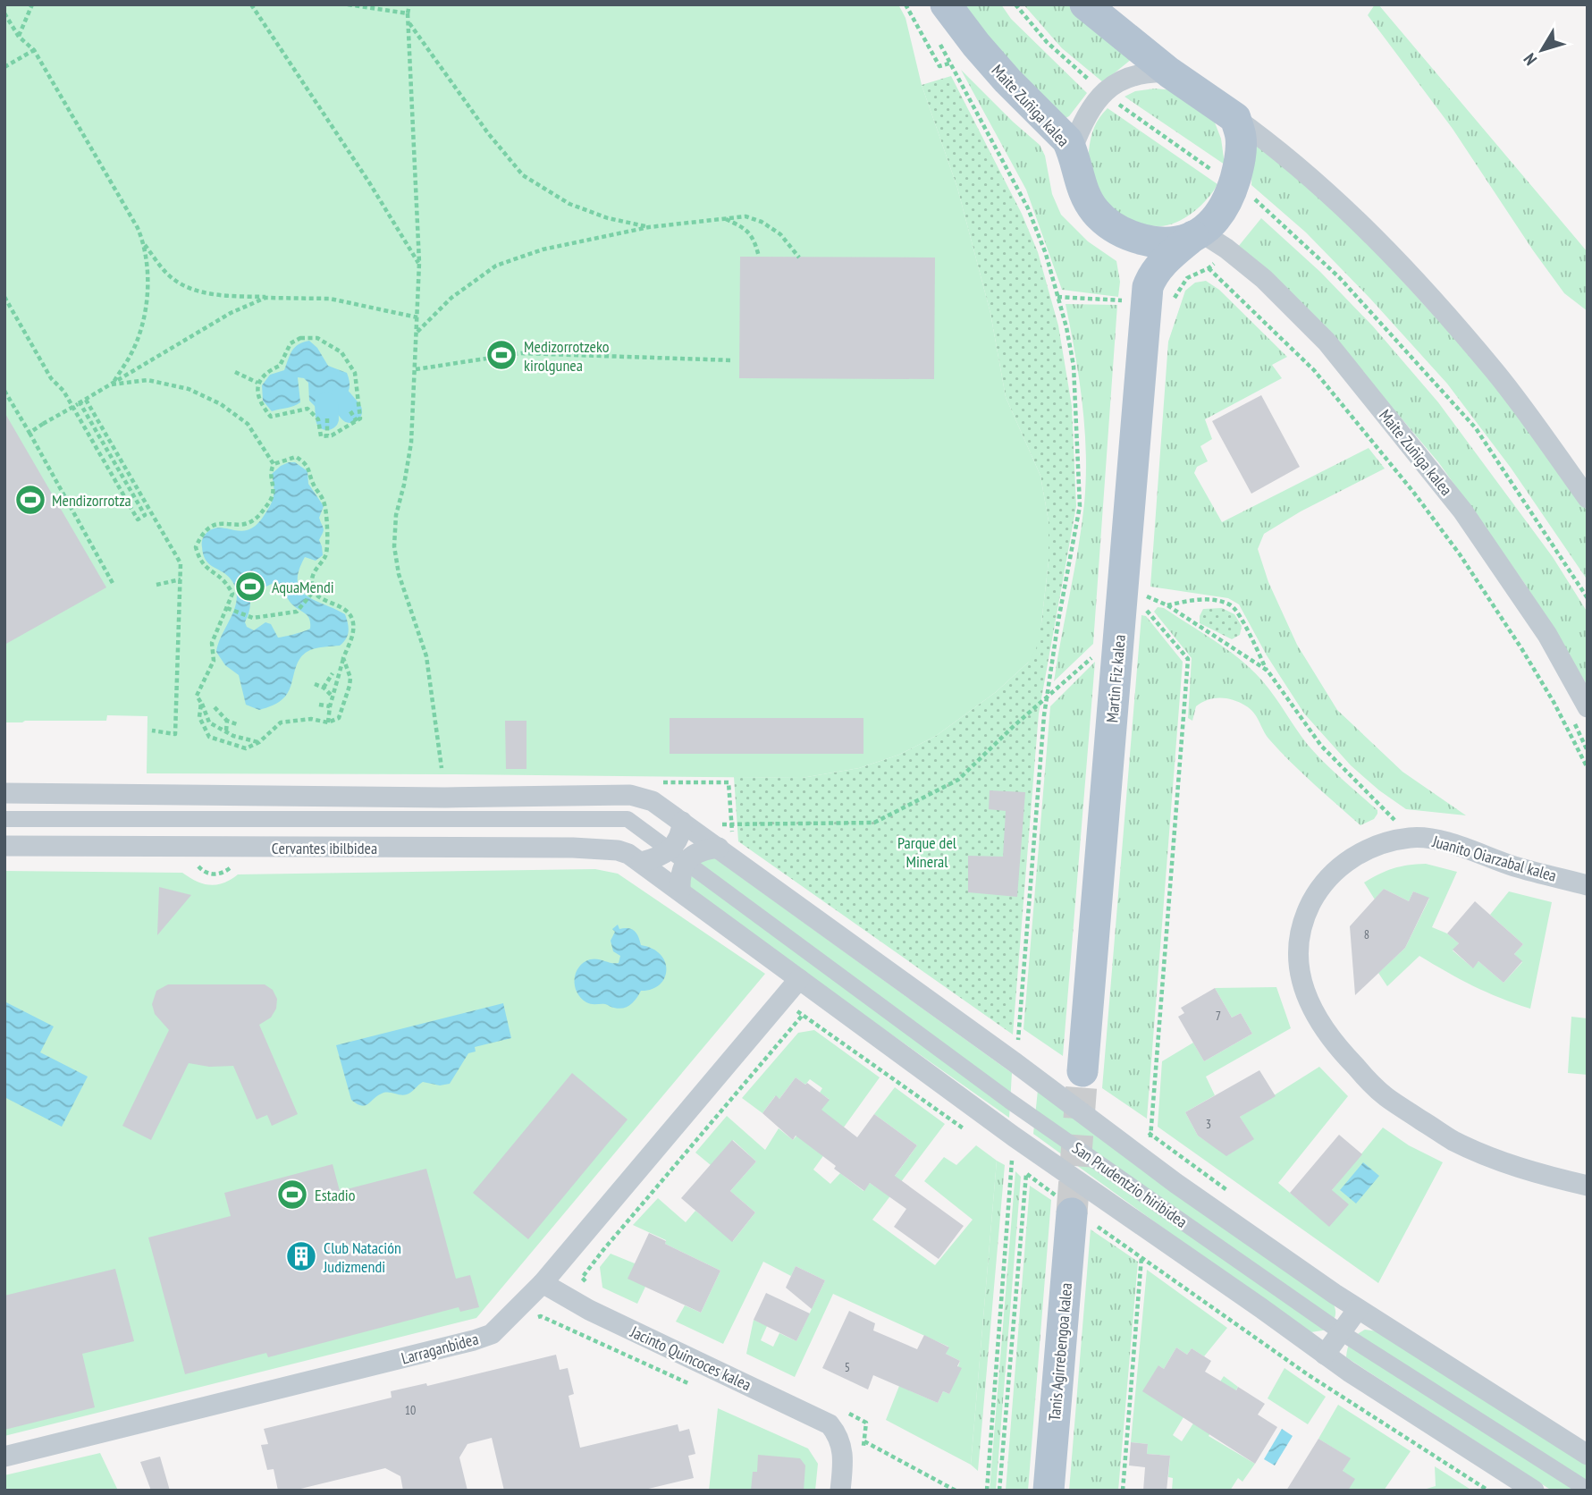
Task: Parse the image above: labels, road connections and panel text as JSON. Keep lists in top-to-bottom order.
{
  "streets": {
    "main road": ["Maite Zuñiga kalea", "Martin Fiz kalea", "Tanis Agirrebengoa kalea"],
    "street": [
      "Cervantes ibilbidea",
      "Juanito Oiarzabal kalea",
      "San Prudentzio hiribidea",
      "Larraganbidea",
      "Jacinto Quincoces kalea"
    ]
  },
  "crossings": [
    ["Maite Zuñiga kalea", "Martin Fiz kalea"],
    ["Cervantes ibilbidea", "San Prudentzio hiribidea"],
    ["San Prudentzio hiribidea", "Larraganbidea"],
    ["Larraganbidea", "Jacinto Quincoces kalea"]
  ],
  "parks": ["Parque del Mineral"],
  "places": {
    "sports": [
      "Medizorrotzeko kirolgunea",
      "Mendizorrotza",
      "AquaMendi",
      "Estadio"
    ],
    "building": ["Club Natación Judizmendi"]
  },
  "house_numbers": [
    "8",
    "7",
    "3",
    "5",
    "10"
  ],
  "north": "bottom left"
}
